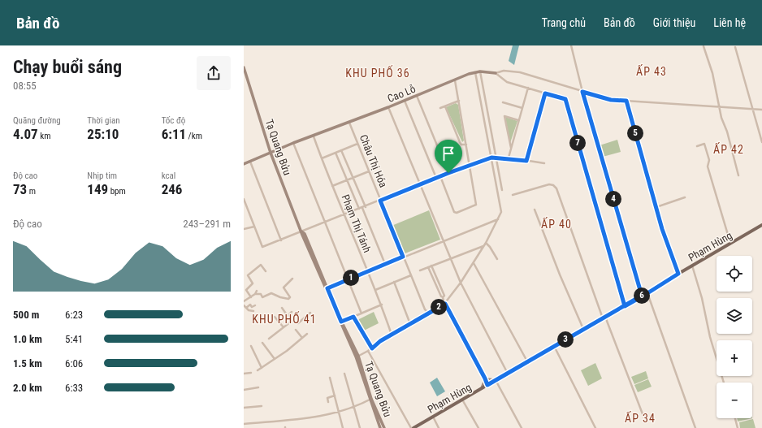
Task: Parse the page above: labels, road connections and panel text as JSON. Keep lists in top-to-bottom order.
{
  "streets": {
    "main road": ["Cao Lỗ", "Tạ Quang Bửu", "Phạm Hùng"],
    "street": ["Châu Thị Hóa", "Phạm Thị Tánh"]
  },
  "crossings": [
    ["Cao Lỗ", "Tạ Quang Bửu"],
    ["Cao Lỗ", "Châu Thị Hóa"],
    ["Cao Lỗ", "Phạm Thị Tánh"],
    ["Cao Lỗ", "Phạm Hùng"]
  ],
  "districts": [
    "ẤP 43",
    "KHU PHỐ 36",
    "ẤP 42",
    "ẤP 40",
    "KHU PHỐ 41",
    "ẤP 34"
  ],
  "page": {
    "header": "Bản đồ",
    "nav": [
      "Trang chủ",
      "Bản đồ",
      "Giới thiệu",
      "Liên hệ"
    ],
    "heading": ["Chạy buổi sáng", "08:55"],
    "stats": [
      ["Quãng đường", "4.07 km"],
      ["Thời gian", "25:10"],
      ["Tốc độ", "6:11 /km"],
      ["Độ cao", "73 m"],
      ["Nhịp tim", "149 bpm"],
      ["kcal", "246"]
    ],
    "pins": [
      "5",
      "7",
      "4",
      "1",
      "6",
      "2",
      "3"
    ],
    "chart": ["Độ cao", "243–291 m"],
    "map_buttons": ["+", "−"],
    "list": [
      {
        "name": "500 m",
        "note": "6:23"
      },
      {
        "name": "1.0 km",
        "note": "5:41"
      },
      {
        "name": "1.5 km",
        "note": "6:06"
      },
      {
        "name": "2.0 km",
        "note": "6:33"
      }
    ]
  }
}
